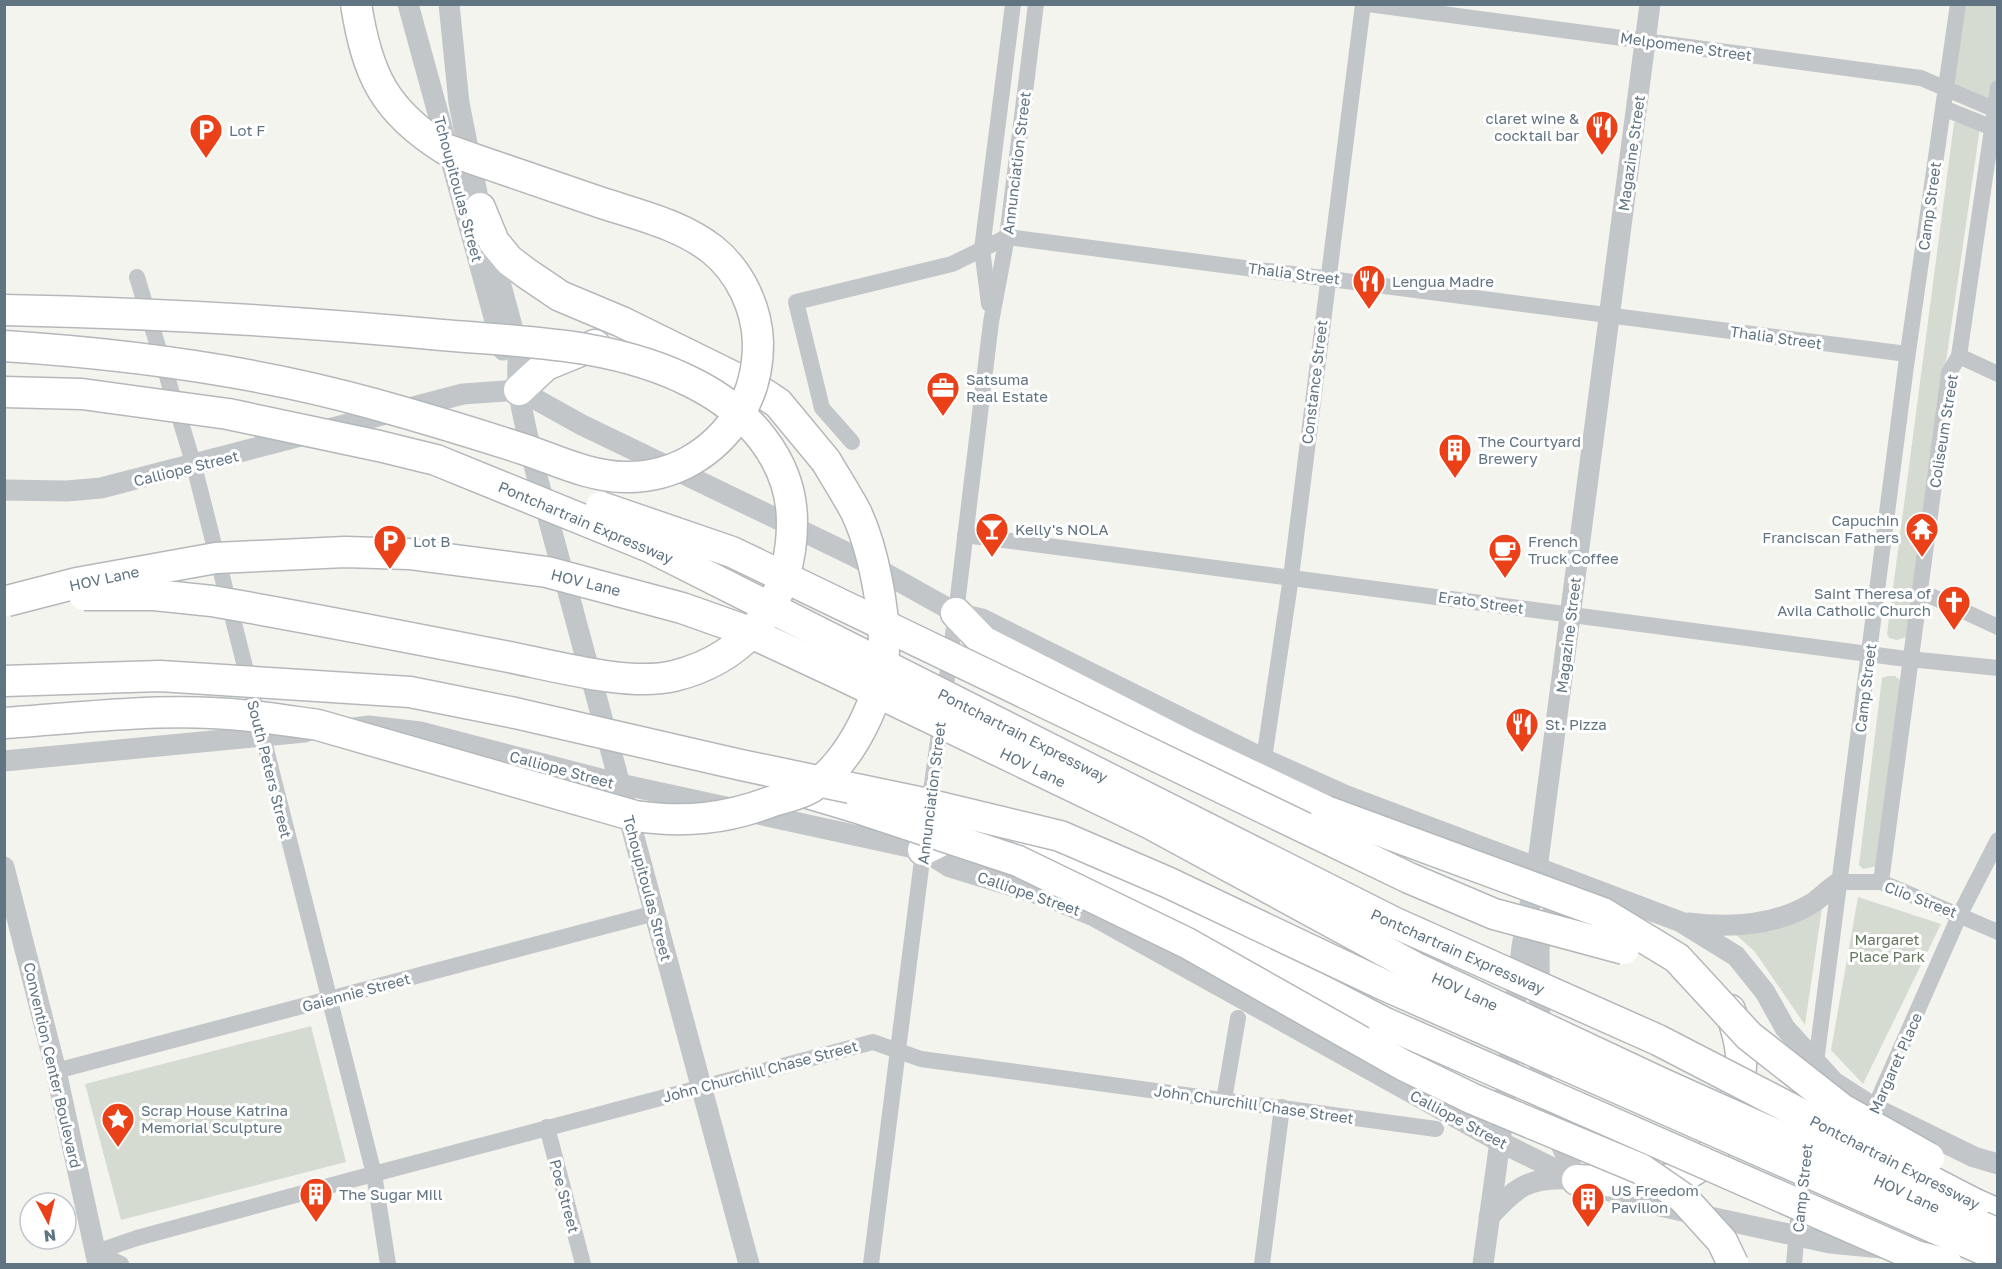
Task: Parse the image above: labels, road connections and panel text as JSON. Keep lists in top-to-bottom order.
{
  "streets": {
    "highway": ["Pontchartrain Expressway", "HOV Lane"],
    "street": [
      "Melpomene Street",
      "Magazine Street",
      "Annunciation Street",
      "Tchoupitoulas Street",
      "Camp Street",
      "Thalia Street",
      "Constance Street",
      "Coliseum Street",
      "Calliope Street",
      "Erato Street",
      "South Peters Street",
      "Clio Street",
      "Gaiennie Street",
      "Margaret Place",
      "Convention Center Boulevard",
      "John Churchill Chase Street",
      "Poe Street"
    ]
  },
  "crossings": [
    ["Melpomene Street", "Magazine Street"],
    ["Melpomene Street", "Camp Street"],
    ["Melpomene Street", "Coliseum Street"],
    ["Magazine Street", "Thalia Street"],
    ["Magazine Street", "Calliope Street"],
    ["Magazine Street", "Erato Street"],
    ["Annunciation Street", "Thalia Street"],
    ["Annunciation Street", "Calliope Street"],
    ["Annunciation Street", "Erato Street"],
    ["Annunciation Street", "John Churchill Chase Street"],
    ["Tchoupitoulas Street", "Calliope Street"],
    ["Tchoupitoulas Street", "Gaiennie Street"],
    ["Tchoupitoulas Street", "John Churchill Chase Street"],
    ["Camp Street", "Thalia Street"],
    ["Camp Street", "Calliope Street"],
    ["Camp Street", "Erato Street"],
    ["Camp Street", "Clio Street"],
    ["Camp Street", "Margaret Place"],
    ["Thalia Street", "Constance Street"],
    ["Constance Street", "Erato Street"],
    ["Coliseum Street", "Erato Street"],
    ["Coliseum Street", "Clio Street"],
    ["Calliope Street", "South Peters Street"],
    ["Calliope Street", "Margaret Place"],
    ["South Peters Street", "Gaiennie Street"],
    ["South Peters Street", "John Churchill Chase Street"],
    ["Clio Street", "Margaret Place"],
    ["Gaiennie Street", "Convention Center Boulevard"],
    ["Convention Center Boulevard", "John Churchill Chase Street"],
    ["John Churchill Chase Street", "Poe Street"]
  ],
  "parks": ["Margaret Place Park"],
  "places": {
    "restaurant": ["claret wine & cocktail bar", "Lengua Madre", "St. Pizza"],
    "parking": ["Lot F", "Lot B"],
    "office": ["Satsuma Real Estate"],
    "building": ["The Courtyard Brewery", "The Sugar Mill", "US Freedom Pavilion"],
    "bar": ["Kelly's NOLA"],
    "temple": ["Capuchin Franciscan Fathers"],
    "cafe": ["French Truck Coffee"],
    "church": ["Saint Theresa of Avila Catholic Church"],
    "place": ["Scrap House Katrina Memorial Sculpture"]
  },
  "north": "bottom"
}
